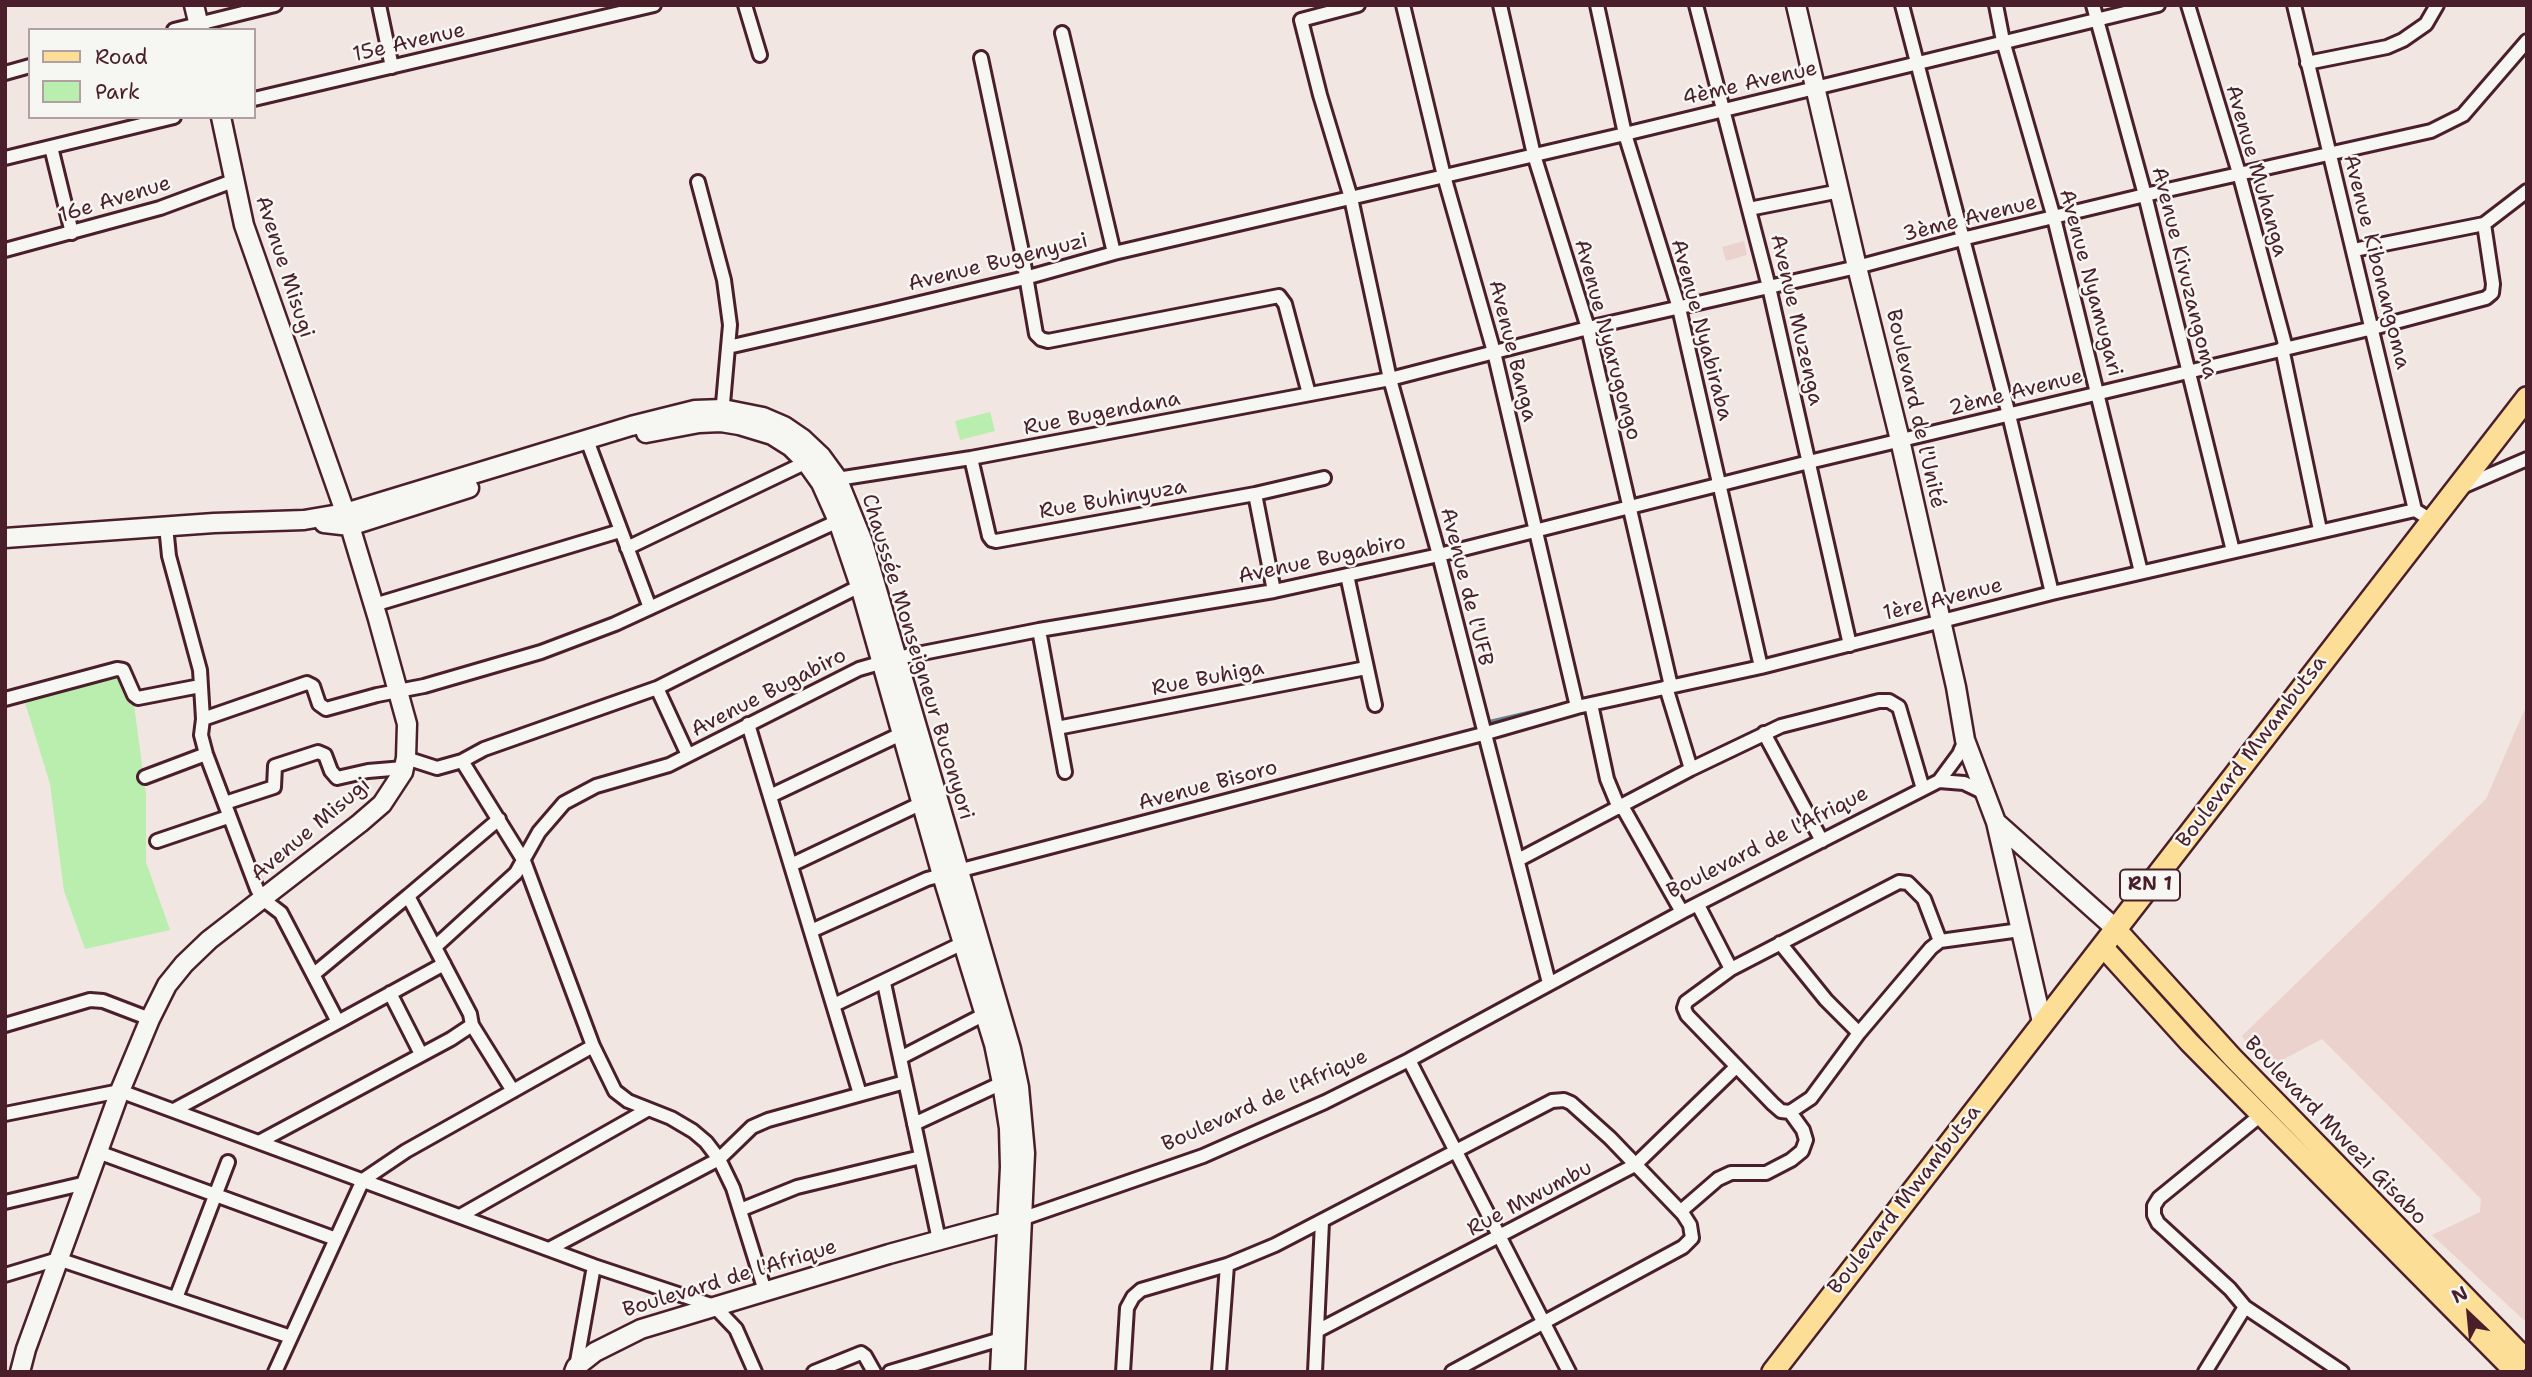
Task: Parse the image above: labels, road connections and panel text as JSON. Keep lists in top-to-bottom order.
{
  "streets": {
    "highway": ["Boulevard Mwambutsa", "RN 1"],
    "main road": ["Boulevard Mwezi Gisabo"],
    "street": [
      "15e Avenue",
      "4ème Avenue",
      "Avenue Muhanga",
      "16e Avenue",
      "3ème Avenue",
      "Avenue Kibonangoma",
      "Avenue Bugenyuzi",
      "Avenue Misugi",
      "Avenue Kivuzangoma",
      "Avenue Nyamugari",
      "Avenue Muzenga",
      "Avenue Nyabiraba",
      "Avenue Nyarugongo",
      "Avenue Banga",
      "2ème Avenue",
      "Boulevard de l'Unité",
      "Rue Bugendana",
      "Rue Buhinyuza",
      "Avenue Bugabiro",
      "Avenue de l'UFB",
      "1ère Avenue",
      "Chaussée Monseigneur Buconyori",
      "Rue Buhiga",
      "Avenue Bisoro",
      "Boulevard de l'Afrique",
      "Rue Mwumbu"
    ]
  },
  "crossings": [
    ["4ème Avenue", "Avenue Bugenyuzi"],
    ["4ème Avenue", "Avenue Kivuzangoma"],
    ["4ème Avenue", "Avenue Nyamugari"],
    ["4ème Avenue", "Avenue Muzenga"],
    ["4ème Avenue", "Avenue Nyabiraba"],
    ["4ème Avenue", "Avenue Nyarugongo"],
    ["4ème Avenue", "Avenue Banga"],
    ["4ème Avenue", "Boulevard de l'Unité"],
    ["4ème Avenue", "Avenue de l'UFB"],
    ["Avenue Muhanga", "3ème Avenue"],
    ["Avenue Muhanga", "2ème Avenue"],
    ["Avenue Muhanga", "1ère Avenue"],
    ["16e Avenue", "Avenue Misugi"],
    ["3ème Avenue", "Avenue Kibonangoma"],
    ["3ème Avenue", "Avenue Kivuzangoma"],
    ["3ème Avenue", "Avenue Nyamugari"],
    ["3ème Avenue", "Avenue Muzenga"],
    ["3ème Avenue", "Avenue Nyabiraba"],
    ["3ème Avenue", "Avenue Nyarugongo"],
    ["3ème Avenue", "Avenue Banga"],
    ["3ème Avenue", "Boulevard de l'Unité"],
    ["3ème Avenue", "Rue Bugendana"],
    ["3ème Avenue", "Avenue de l'UFB"],
    ["Avenue Kibonangoma", "2ème Avenue"],
    ["Avenue Kibonangoma", "1ère Avenue"],
    ["Avenue Kibonangoma", "Boulevard Mwambutsa"],
    ["Avenue Bugenyuzi", "Avenue de l'UFB"],
    ["Avenue Misugi", "Chaussée Monseigneur Buconyori"],
    ["Avenue Kivuzangoma", "2ème Avenue"],
    ["Avenue Kivuzangoma", "1ère Avenue"],
    ["Avenue Nyamugari", "2ème Avenue"],
    ["Avenue Nyamugari", "1ère Avenue"],
    ["Avenue Muzenga", "2ème Avenue"],
    ["Avenue Muzenga", "1ère Avenue"],
    ["Avenue Nyabiraba", "2ème Avenue"],
    ["Avenue Nyabiraba", "1ère Avenue"],
    ["Avenue Nyarugongo", "2ème Avenue"],
    ["Avenue Nyarugongo", "1ère Avenue"],
    ["Avenue Banga", "2ème Avenue"],
    ["Avenue Banga", "1ère Avenue"],
    ["2ème Avenue", "Boulevard de l'Unité"],
    ["2ème Avenue", "Avenue Bugabiro"],
    ["2ème Avenue", "Avenue de l'UFB"],
    ["Boulevard de l'Unité", "1ère Avenue"],
    ["Boulevard de l'Unité", "Boulevard Mwambutsa"],
    ["Boulevard de l'Unité", "Boulevard de l'Afrique"],
    ["Boulevard de l'Unité", "Boulevard Mwezi Gisabo"],
    ["Rue Bugendana", "Rue Buhinyuza"],
    ["Rue Bugendana", "Avenue de l'UFB"],
    ["Rue Bugendana", "Chaussée Monseigneur Buconyori"],
    ["Avenue Bugabiro", "Avenue de l'UFB"],
    ["Avenue Bugabiro", "Chaussée Monseigneur Buconyori"],
    ["Avenue de l'UFB", "1ère Avenue"],
    ["Avenue de l'UFB", "Avenue Bisoro"],
    ["Avenue de l'UFB", "Boulevard de l'Afrique"],
    ["1ère Avenue", "Boulevard Mwambutsa"],
    ["1ère Avenue", "Avenue Bisoro"],
    ["Chaussée Monseigneur Buconyori", "Avenue Bisoro"],
    ["Chaussée Monseigneur Buconyori", "Boulevard de l'Afrique"],
    ["Boulevard Mwambutsa", "Boulevard Mwezi Gisabo"]
  ],
  "legend": ["Road", "Park"],
  "north": "top left"
}
